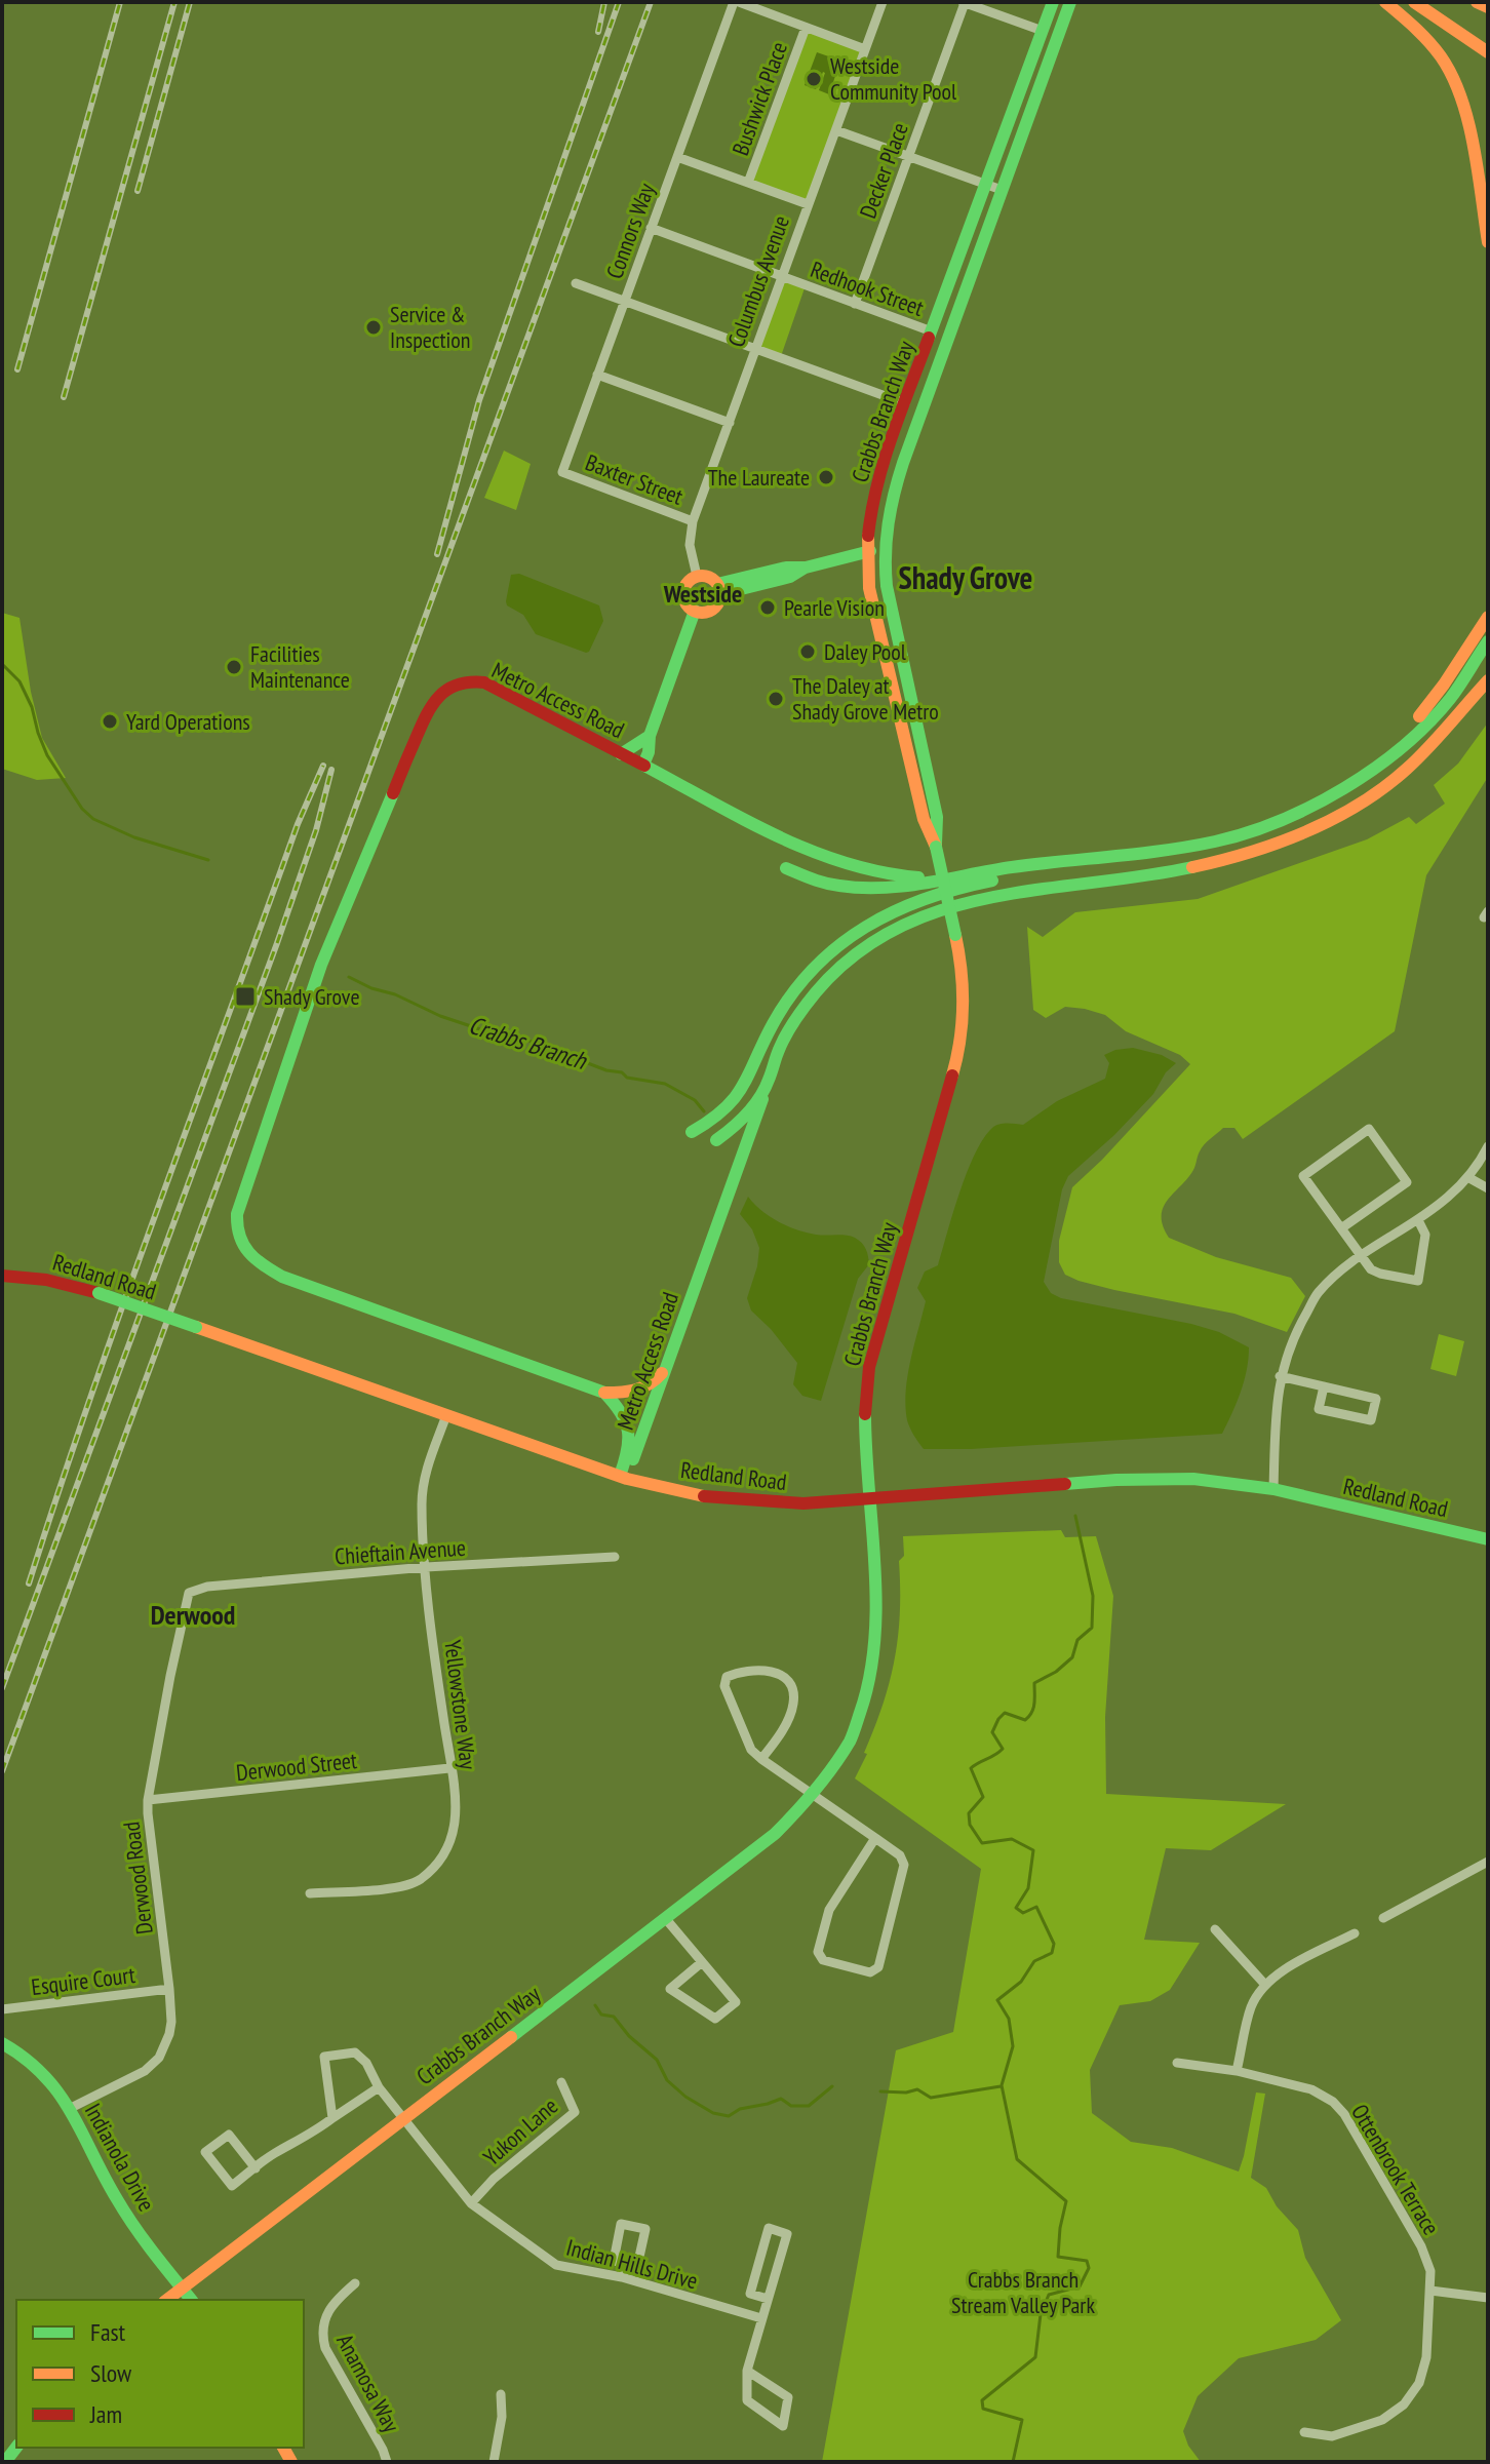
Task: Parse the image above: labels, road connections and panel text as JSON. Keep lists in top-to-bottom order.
{
  "streets": {
    "main road": [
      "Crabbs Branch Way",
      "Metro Access Road",
      "Redland Road",
      "Indianola Drive"
    ],
    "street": [
      "Bushwick Place",
      "Decker Place",
      "Connors Way",
      "Columbus Avenue",
      "Redhook Street",
      "Baxter Street",
      "Chieftain Avenue",
      "Yellowstone Way",
      "Derwood Street",
      "Derwood Road",
      "Esquire Court",
      "Yukon Lane",
      "Ottenbrook Terrace",
      "Indian Hills Drive",
      "Anamosa Way"
    ]
  },
  "crossings": [
    ["Decker Place", "Redhook Street"],
    ["Connors Way", "Redhook Street"],
    ["Connors Way", "Baxter Street"],
    ["Columbus Avenue", "Redhook Street"],
    ["Columbus Avenue", "Baxter Street"],
    ["Redhook Street", "Crabbs Branch Way"],
    ["Crabbs Branch Way", "Redland Road"],
    ["Crabbs Branch Way", "Indianola Drive"],
    ["Crabbs Branch Way", "Indian Hills Drive"],
    ["Metro Access Road", "Redland Road"],
    ["Redland Road", "Yellowstone Way"],
    ["Chieftain Avenue", "Yellowstone Way"],
    ["Chieftain Avenue", "Derwood Road"],
    ["Yellowstone Way", "Derwood Street"],
    ["Derwood Street", "Derwood Road"],
    ["Derwood Road", "Esquire Court"],
    ["Derwood Road", "Indianola Drive"],
    ["Yukon Lane", "Indian Hills Drive"]
  ],
  "districts": ["Shady Grove", "Westside", "Derwood"],
  "water": ["Crabbs Branch"],
  "parks": ["Crabbs Branch Stream Valley Park"],
  "places": {
    "other": [
      "Westside Community Pool",
      "Service & Inspection",
      "The Laureate",
      "Pearle Vision",
      "Daley Pool",
      "Facilities Maintenance",
      "The Daley at Shady Grove Metro",
      "Yard Operations"
    ],
    "transit": ["Shady Grove"]
  },
  "legend": ["Fast", "Slow", "Jam"]
}
